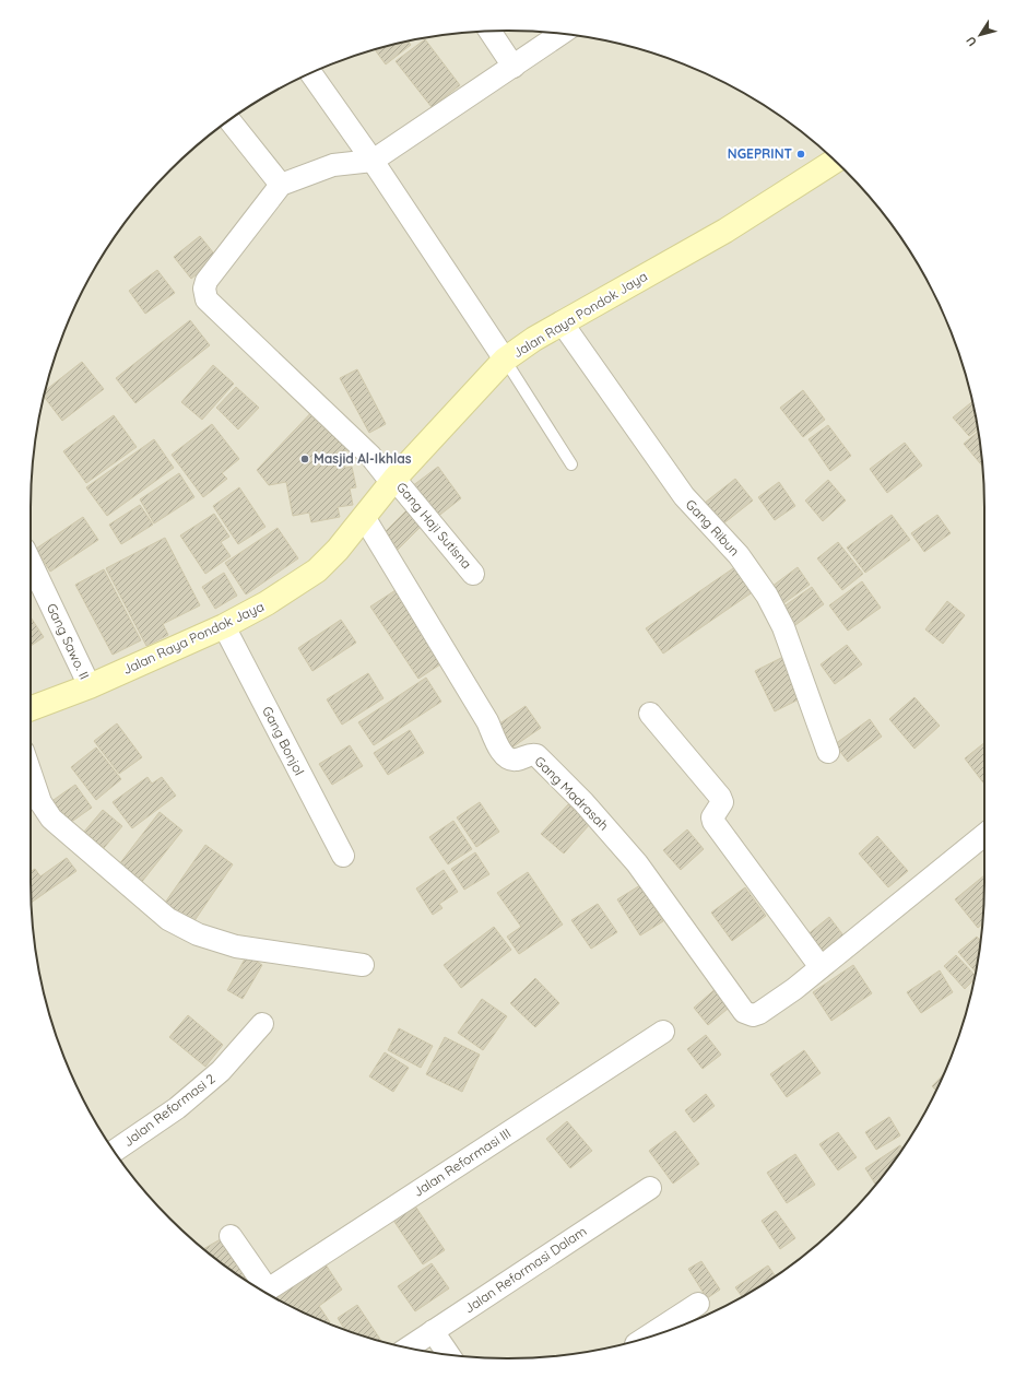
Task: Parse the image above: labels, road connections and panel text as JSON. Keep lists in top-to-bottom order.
{
  "streets": {
    "main road": ["Jalan Raya Pondok Jaya"],
    "street": [
      "Gang Haji Sutisna",
      "Gang Ribun",
      "Gang Sawo. II",
      "Gang Bonjol",
      "Gang Madrasah",
      "Jalan Reformasi 2",
      "Jalan Reformasi III",
      "Jalan Reformasi Dalam"
    ]
  },
  "crossings": [
    ["Jalan Raya Pondok Jaya", "Gang Haji Sutisna"],
    ["Jalan Raya Pondok Jaya", "Gang Ribun"],
    ["Jalan Raya Pondok Jaya", "Gang Sawo. II"],
    ["Jalan Raya Pondok Jaya", "Gang Bonjol"],
    ["Jalan Raya Pondok Jaya", "Gang Madrasah"]
  ],
  "places": ["NGEPRINT", "Masjid Al-Ikhlas"],
  "north": "bottom left"
}
